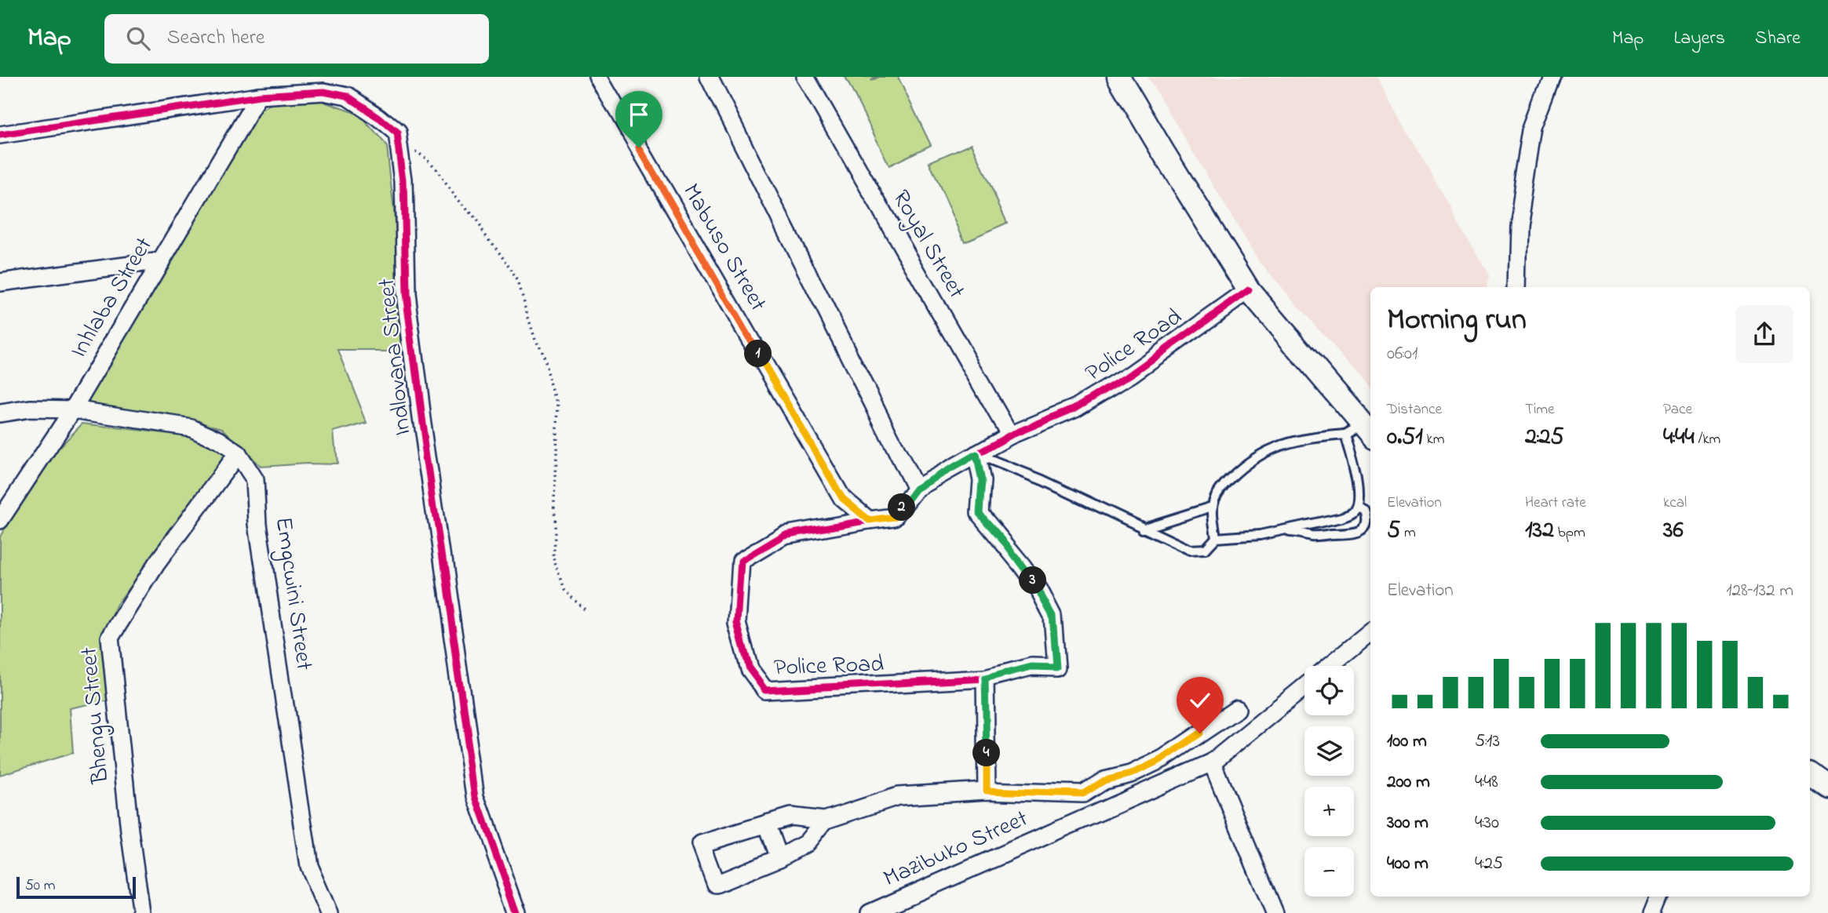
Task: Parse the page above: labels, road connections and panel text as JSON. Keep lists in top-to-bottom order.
{
  "streets": {
    "street": [
      "Royal Street",
      "Mabuso Street",
      "Inhlaba Street",
      "Police Road",
      "Indlovana Street",
      "Emgcwini Street",
      "Bhengu Street",
      "Mazibuko Street"
    ]
  },
  "crossings": [
    ["Royal Street", "Police Road"],
    ["Mabuso Street", "Police Road"],
    ["Inhlaba Street", "Emgcwini Street"],
    ["Emgcwini Street", "Bhengu Street"]
  ],
  "scale_bar": "50 m",
  "page": {
    "header": "Map",
    "search": "Search here",
    "nav": ["Map", "Layers", "Share"],
    "heading": ["Morning run", "06:01"],
    "pins": [
      "1",
      "2",
      "3",
      "4"
    ],
    "stats": [
      ["Distance", "0.51 km"],
      ["Time", "2:25"],
      ["Pace", "4:44 /km"],
      ["Elevation", "5 m"],
      ["Heart rate", "132 bpm"],
      ["kcal", "36"]
    ],
    "chart": ["Elevation", "128–132 m"],
    "map_buttons": ["+", "−"],
    "list": [
      {
        "name": "100 m",
        "note": "5:13"
      },
      {
        "name": "200 m",
        "note": "4:48"
      },
      {
        "name": "300 m",
        "note": "4:30"
      },
      {
        "name": "400 m",
        "note": "4:25"
      }
    ],
    "scale": "50 m"
  }
}
